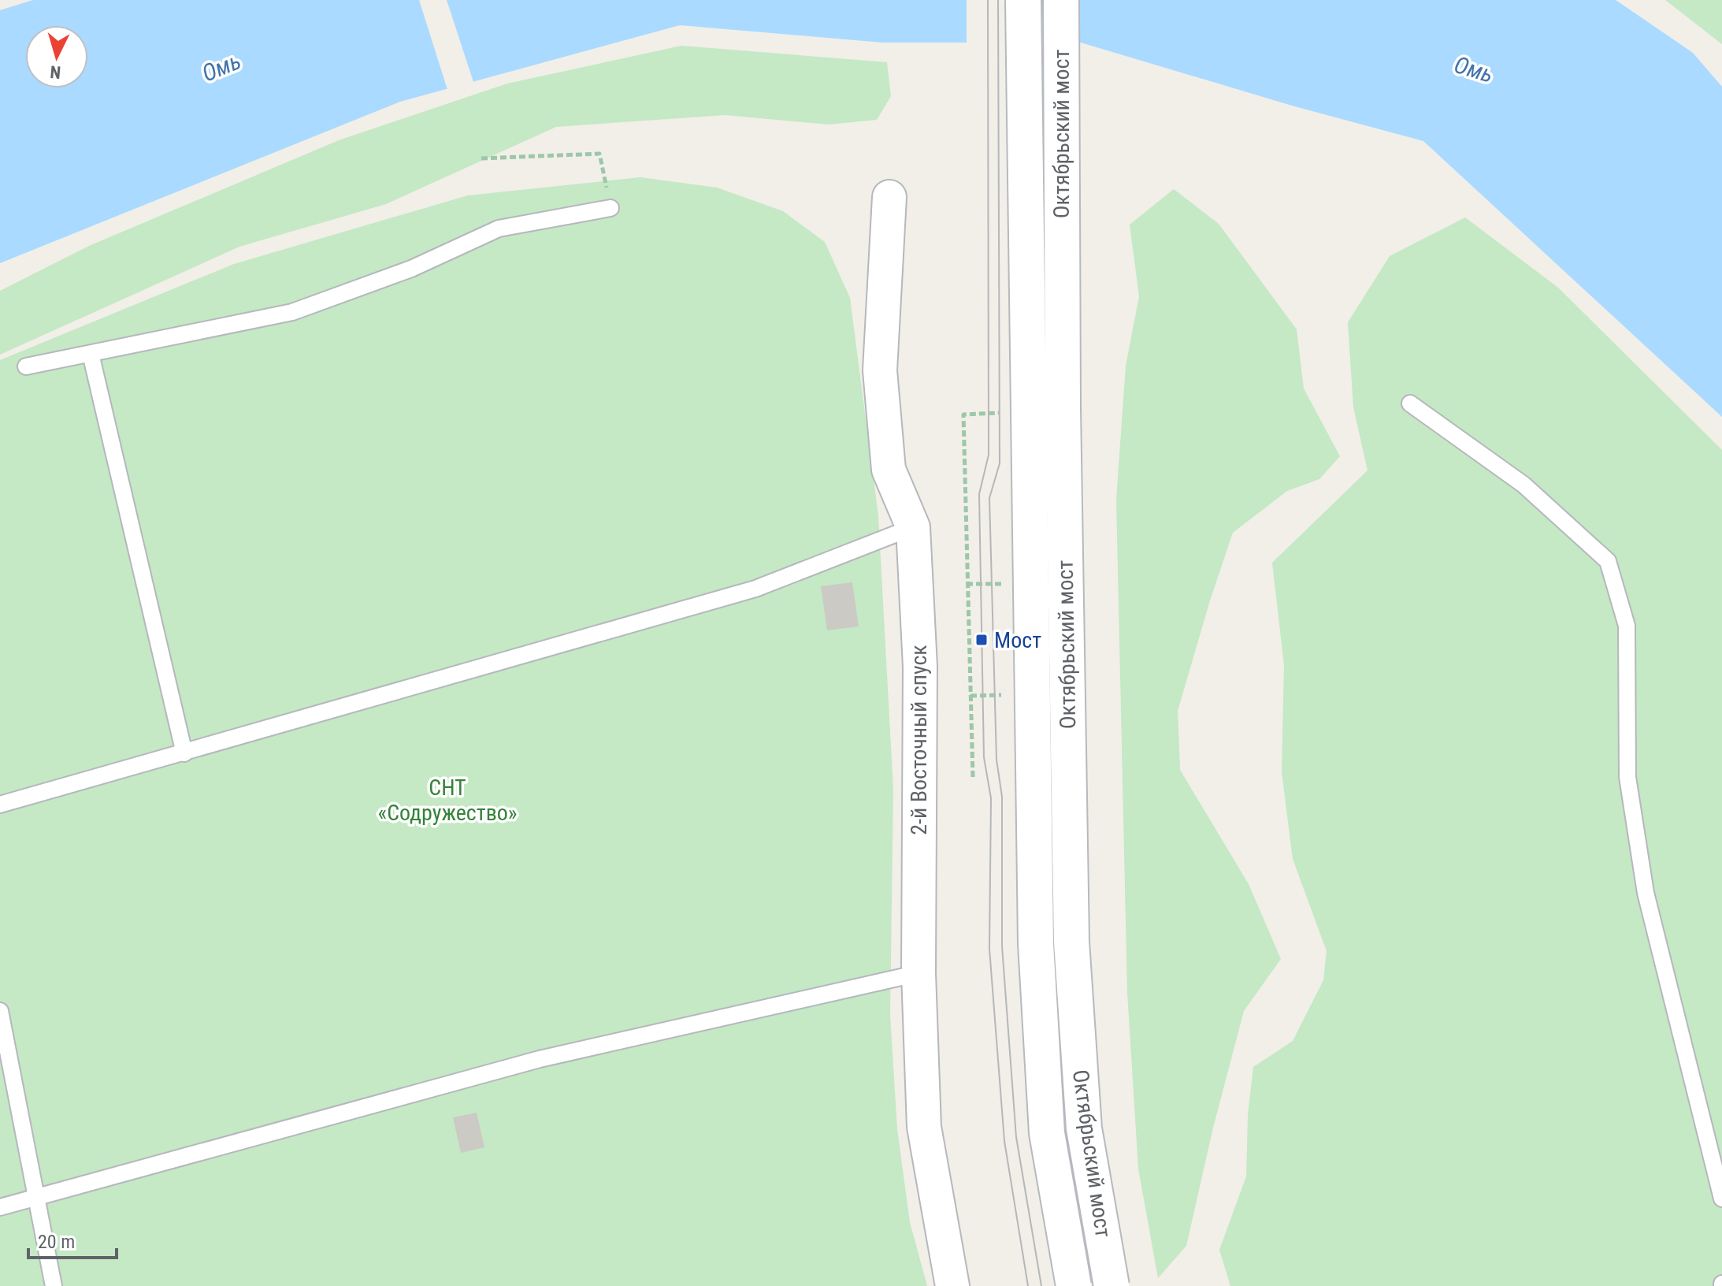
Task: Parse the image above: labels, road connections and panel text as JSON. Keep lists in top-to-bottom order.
{
  "streets": {
    "main road": ["Октябрьский мост"],
    "street": ["2-й Восточный спуск"]
  },
  "water": ["Омь"],
  "parks": ["СНТ «Содружество»"],
  "places": {
    "transit": ["Мост"]
  },
  "scale_bar": "20 m",
  "north": "bottom"
}
